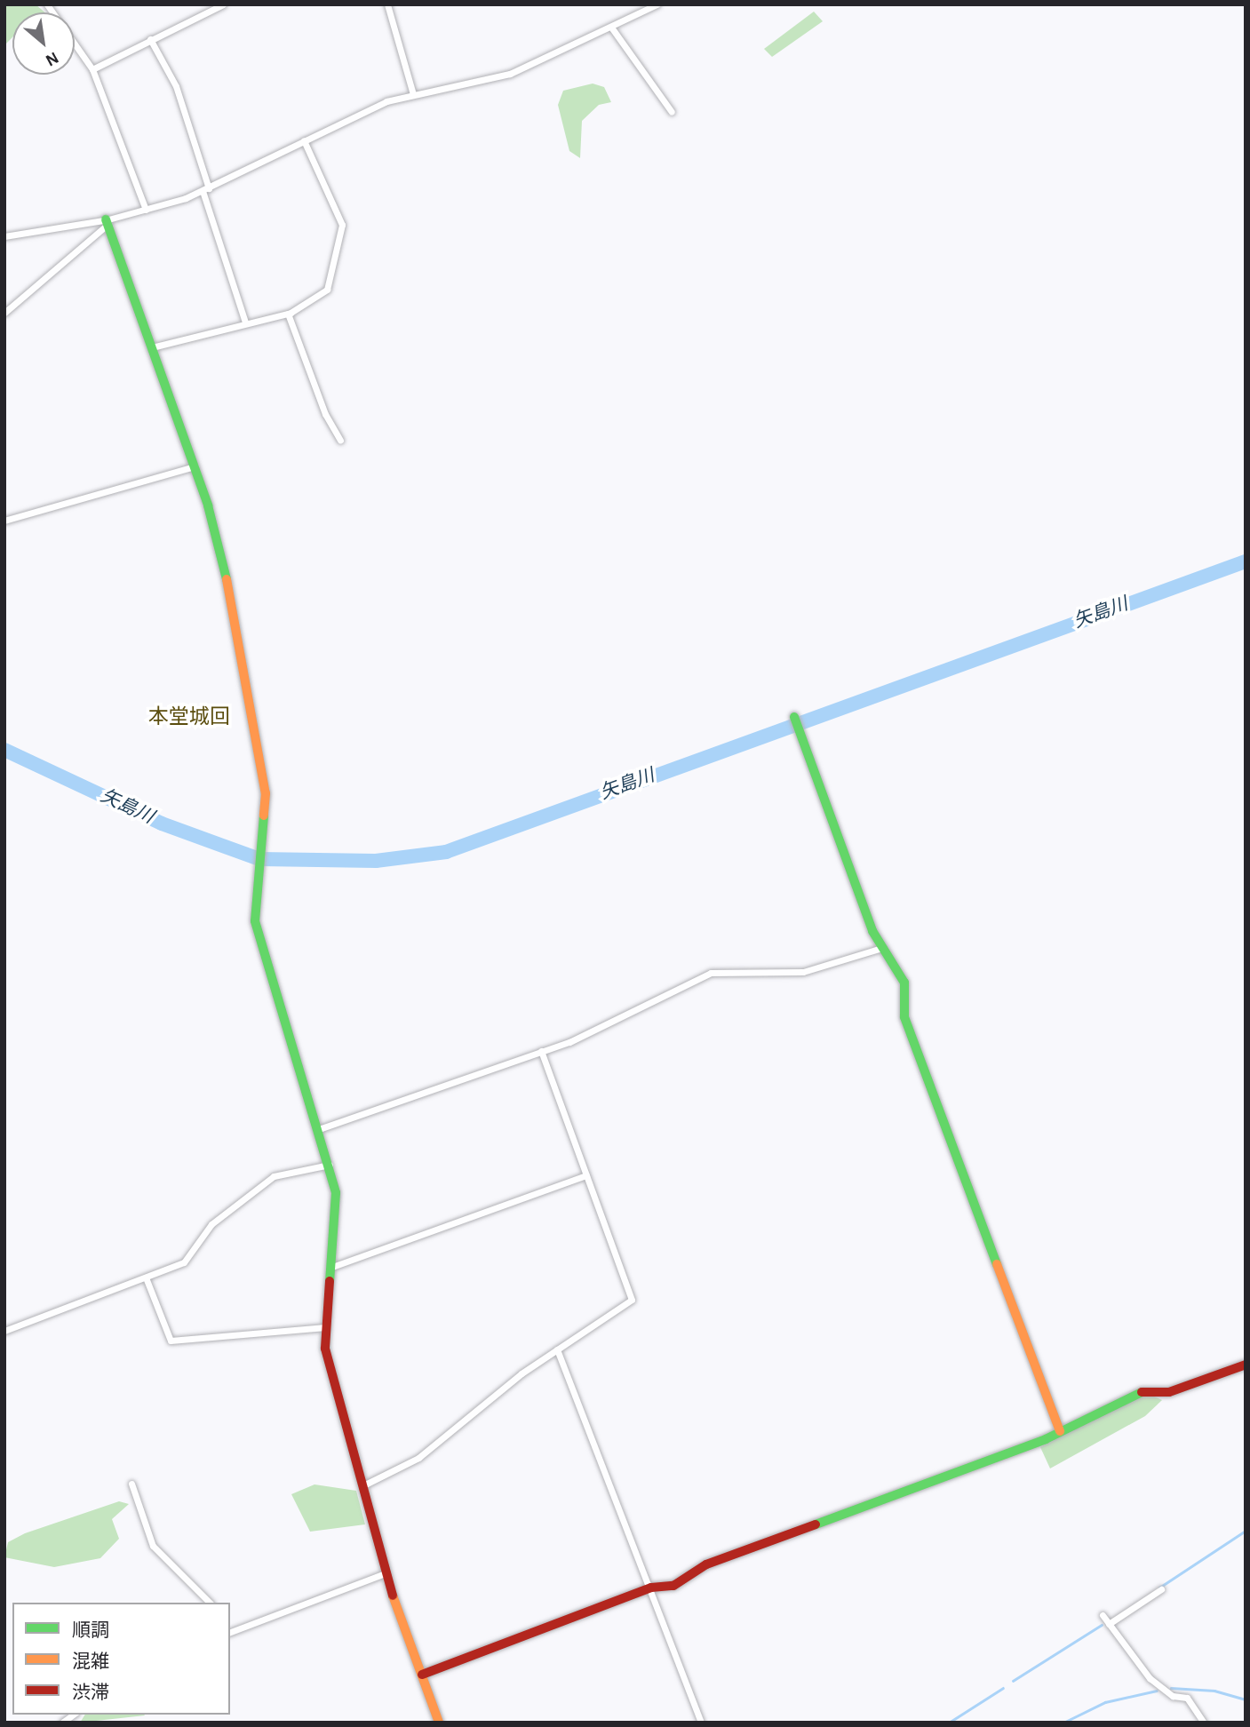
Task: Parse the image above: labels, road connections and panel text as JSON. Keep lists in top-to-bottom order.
{
  "districts": ["本堂城回"],
  "water": ["矢島川"],
  "legend": ["順調", "混雑", "渋滞"],
  "north": "bottom right"
}
